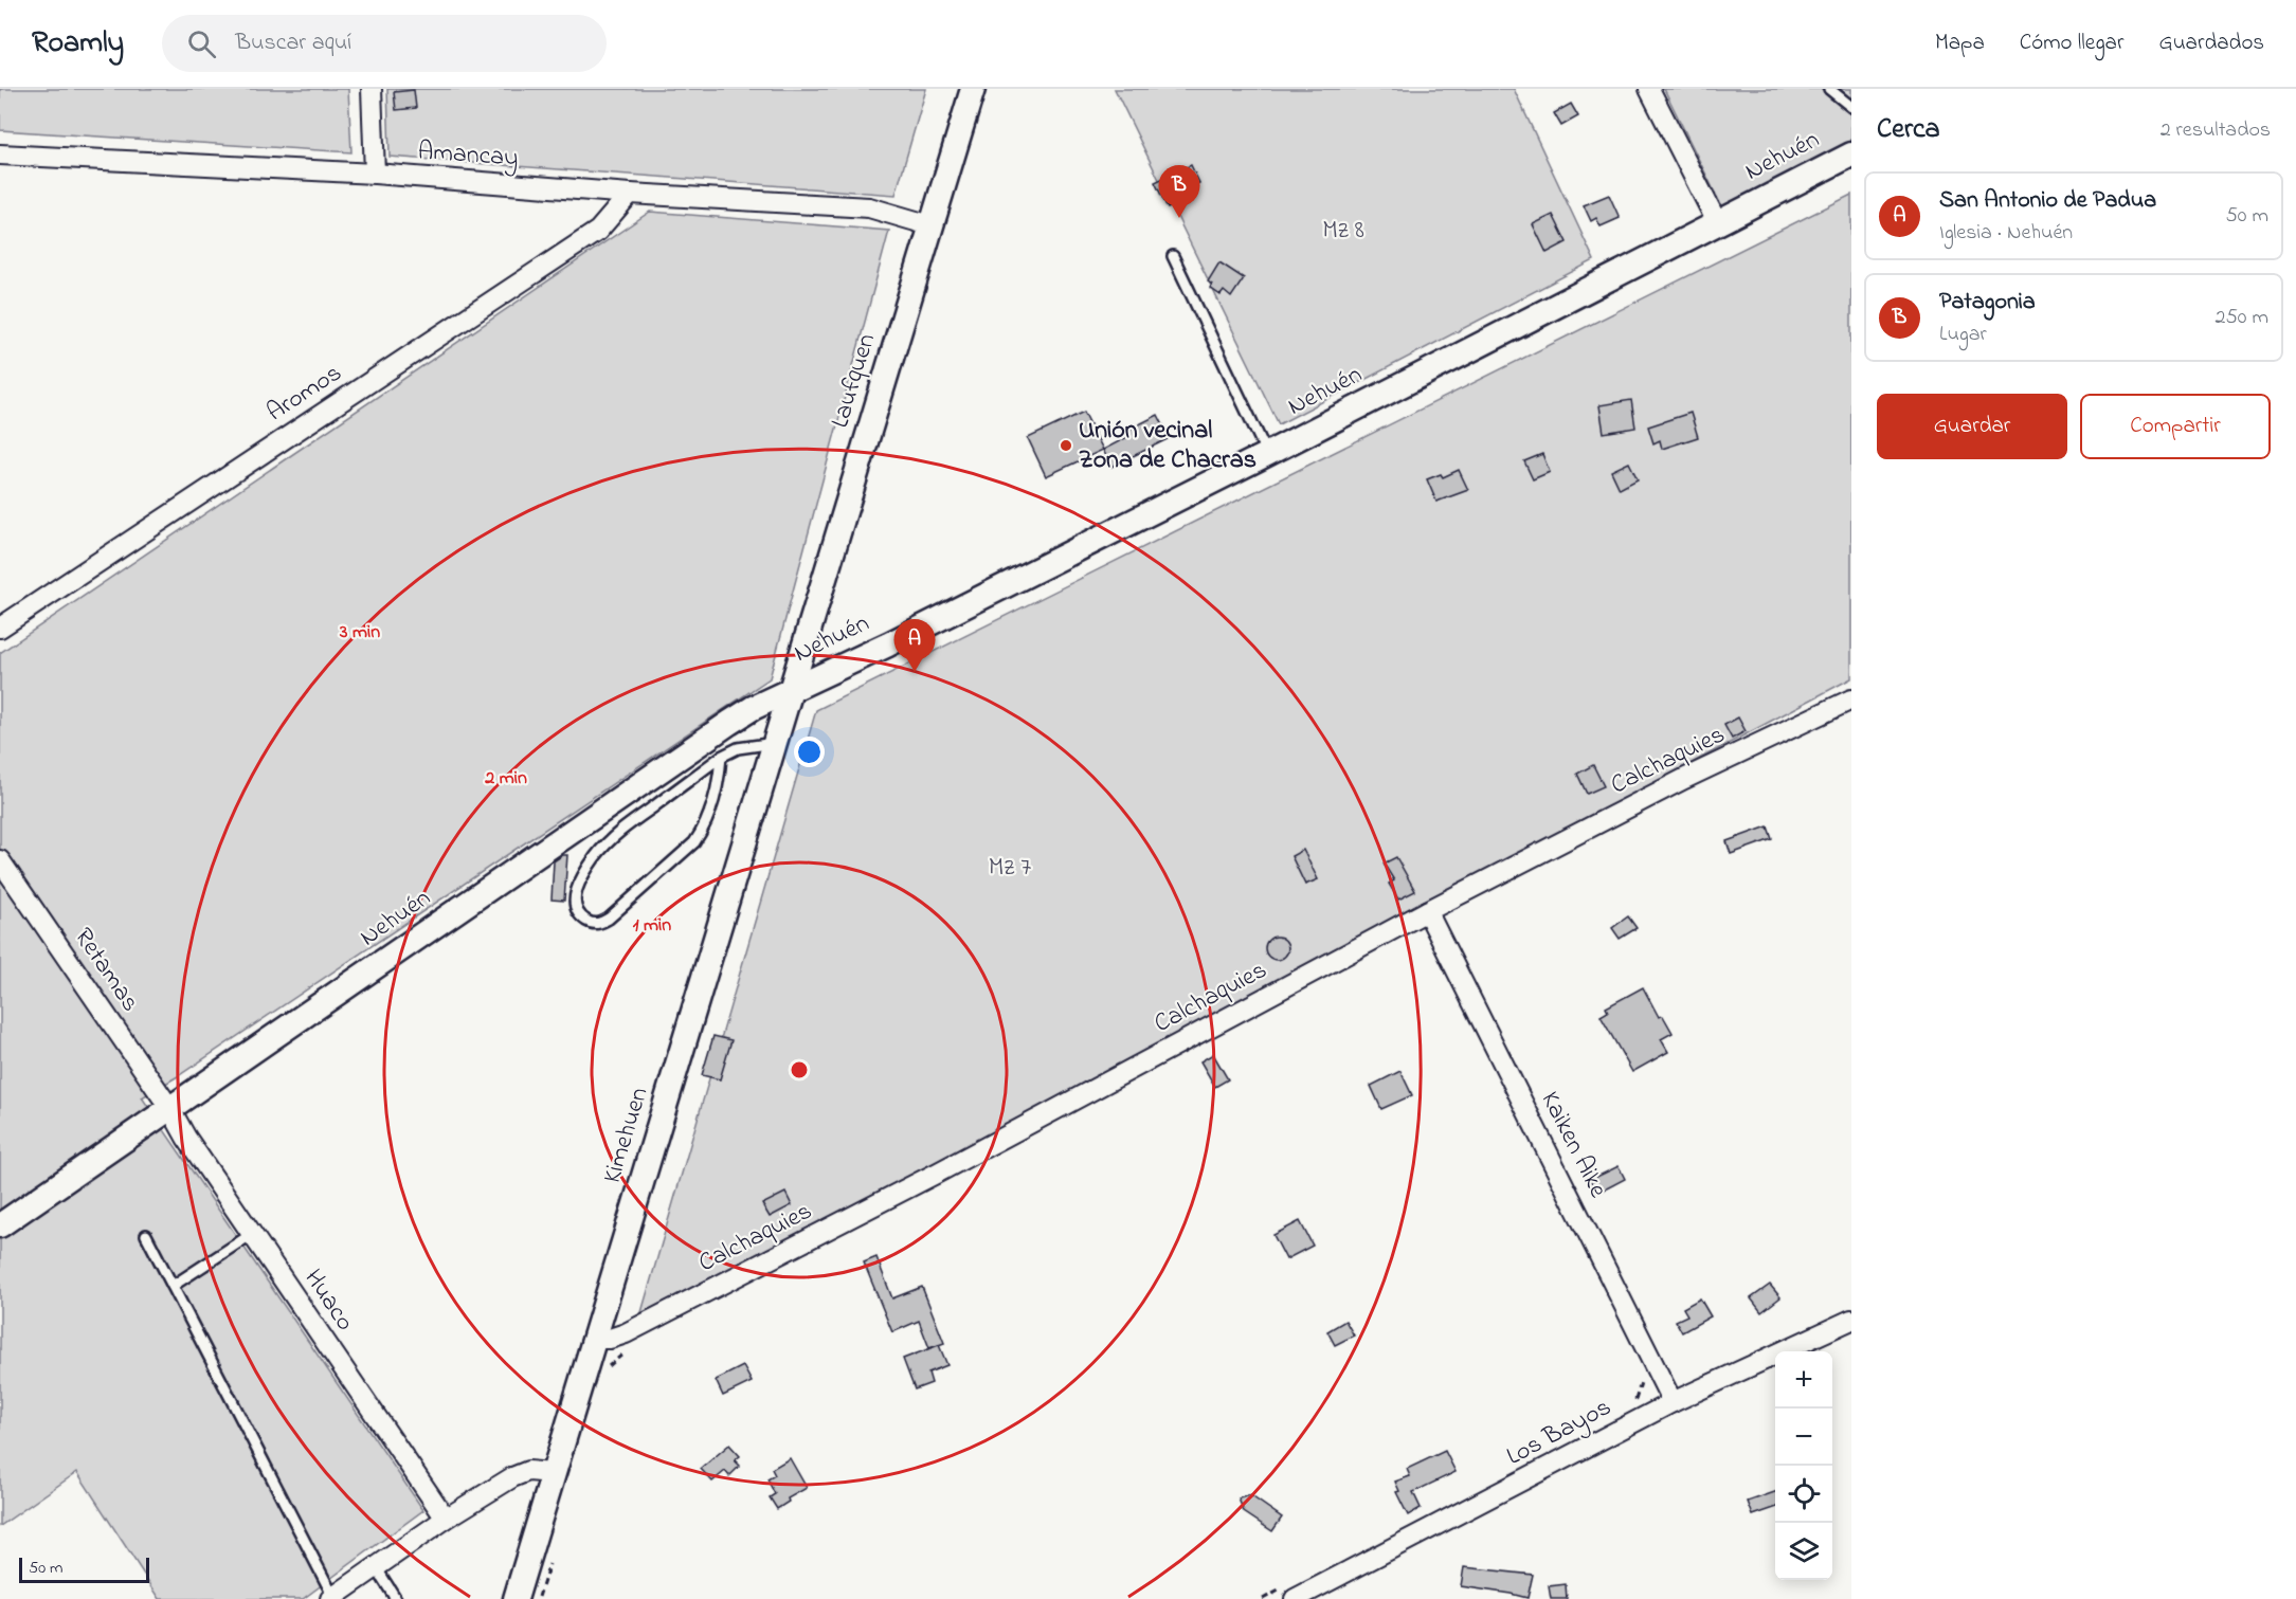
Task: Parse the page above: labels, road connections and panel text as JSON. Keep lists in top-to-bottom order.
{
  "streets": {
    "street": [
      "Amancay",
      "Nehuén",
      "Laufquen",
      "Aromos",
      "Calchaquies",
      "Retamas",
      "Kimehuen",
      "Kaiken Aike",
      "Huaco",
      "Los Bayos"
    ]
  },
  "crossings": [
    ["Amancay", "Laufquen"],
    ["Amancay", "Aromos"],
    ["Nehuén", "Laufquen"],
    ["Nehuén", "Retamas"],
    ["Nehuén", "Kimehuen"],
    ["Nehuén", "Huaco"],
    ["Laufquen", "Kimehuen"],
    ["Calchaquies", "Kimehuen"],
    ["Calchaquies", "Kaiken Aike"],
    ["Retamas", "Huaco"],
    ["Kaiken Aike", "Los Bayos"]
  ],
  "parks": ["Mz 8", "Mz 7"],
  "places": ["Unión vecinal Zona de Chacras"],
  "scale_bar": "50 m",
  "page": {
    "header": "Roamly",
    "search": "Buscar aquí",
    "nav": ["Mapa", "Cómo llegar", "Guardados"],
    "heading": ["Cerca", "2 resultados"],
    "pins": ["B", "A"],
    "list": [
      {
        "mark": "A",
        "name": "San Antonio de Padua",
        "note": "Iglesia · Nehuén",
        "value": "50 m"
      },
      {
        "mark": "B",
        "name": "Patagonia",
        "note": "Lugar",
        "value": "250 m"
      }
    ],
    "buttons": ["Guardar", "Compartir"],
    "map_buttons": ["+", "−"],
    "scale": "50 m"
  },
  "rings": ["3 min", "2 min", "1 min"]
}
